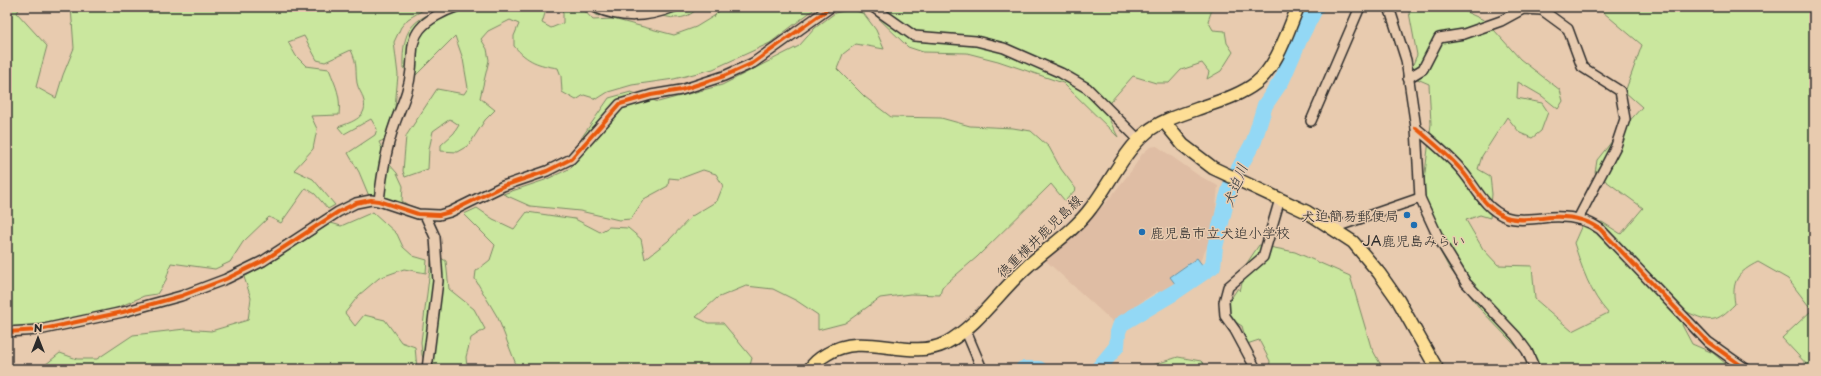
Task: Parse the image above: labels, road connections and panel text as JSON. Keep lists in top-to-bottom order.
{
  "streets": {
    "main road": ["徳重横井鹿児島線"]
  },
  "water": ["犬迫川"],
  "places": ["犬迫簡易郵便局", "JA鹿児島みらい", "鹿児島市立犬迫小学校"],
  "north": "top"
}
